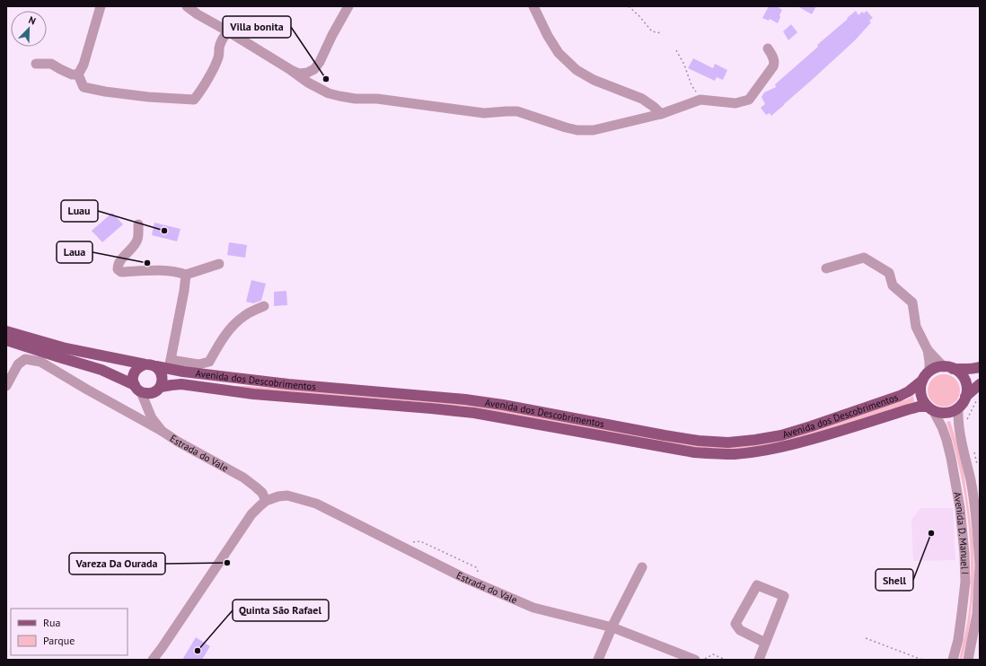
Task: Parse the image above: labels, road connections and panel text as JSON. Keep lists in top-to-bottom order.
{
  "streets": {
    "main road": ["Avenida dos Descobrimentos"],
    "street": ["Estrada do Vale", "Avenida D. Manuel I"]
  },
  "crossings": [
    ["Avenida dos Descobrimentos", "Avenida D. Manuel I"]
  ],
  "places": [
    "Villa bonita",
    "Luau",
    "Laua",
    "Shell",
    "Vareza Da Ourada",
    "Quinta São Rafael"
  ],
  "legend": ["Rua", "Parque"],
  "north": "top right"
}
